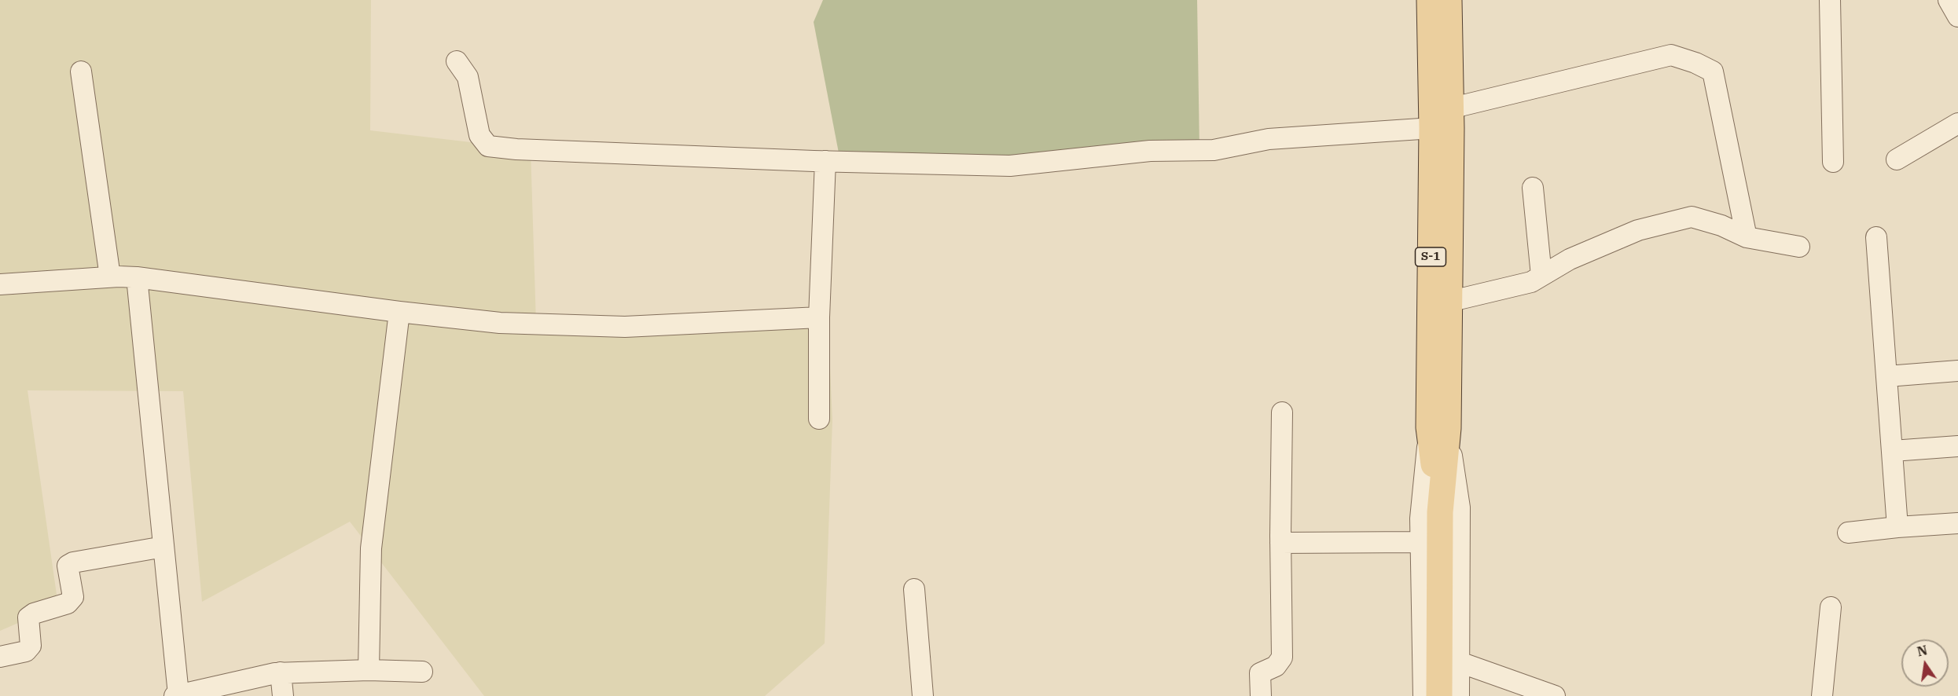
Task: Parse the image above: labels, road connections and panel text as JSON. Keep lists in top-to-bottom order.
{
  "streets": {
    "main road": ["S-1"]
  },
  "north": "top"
}
